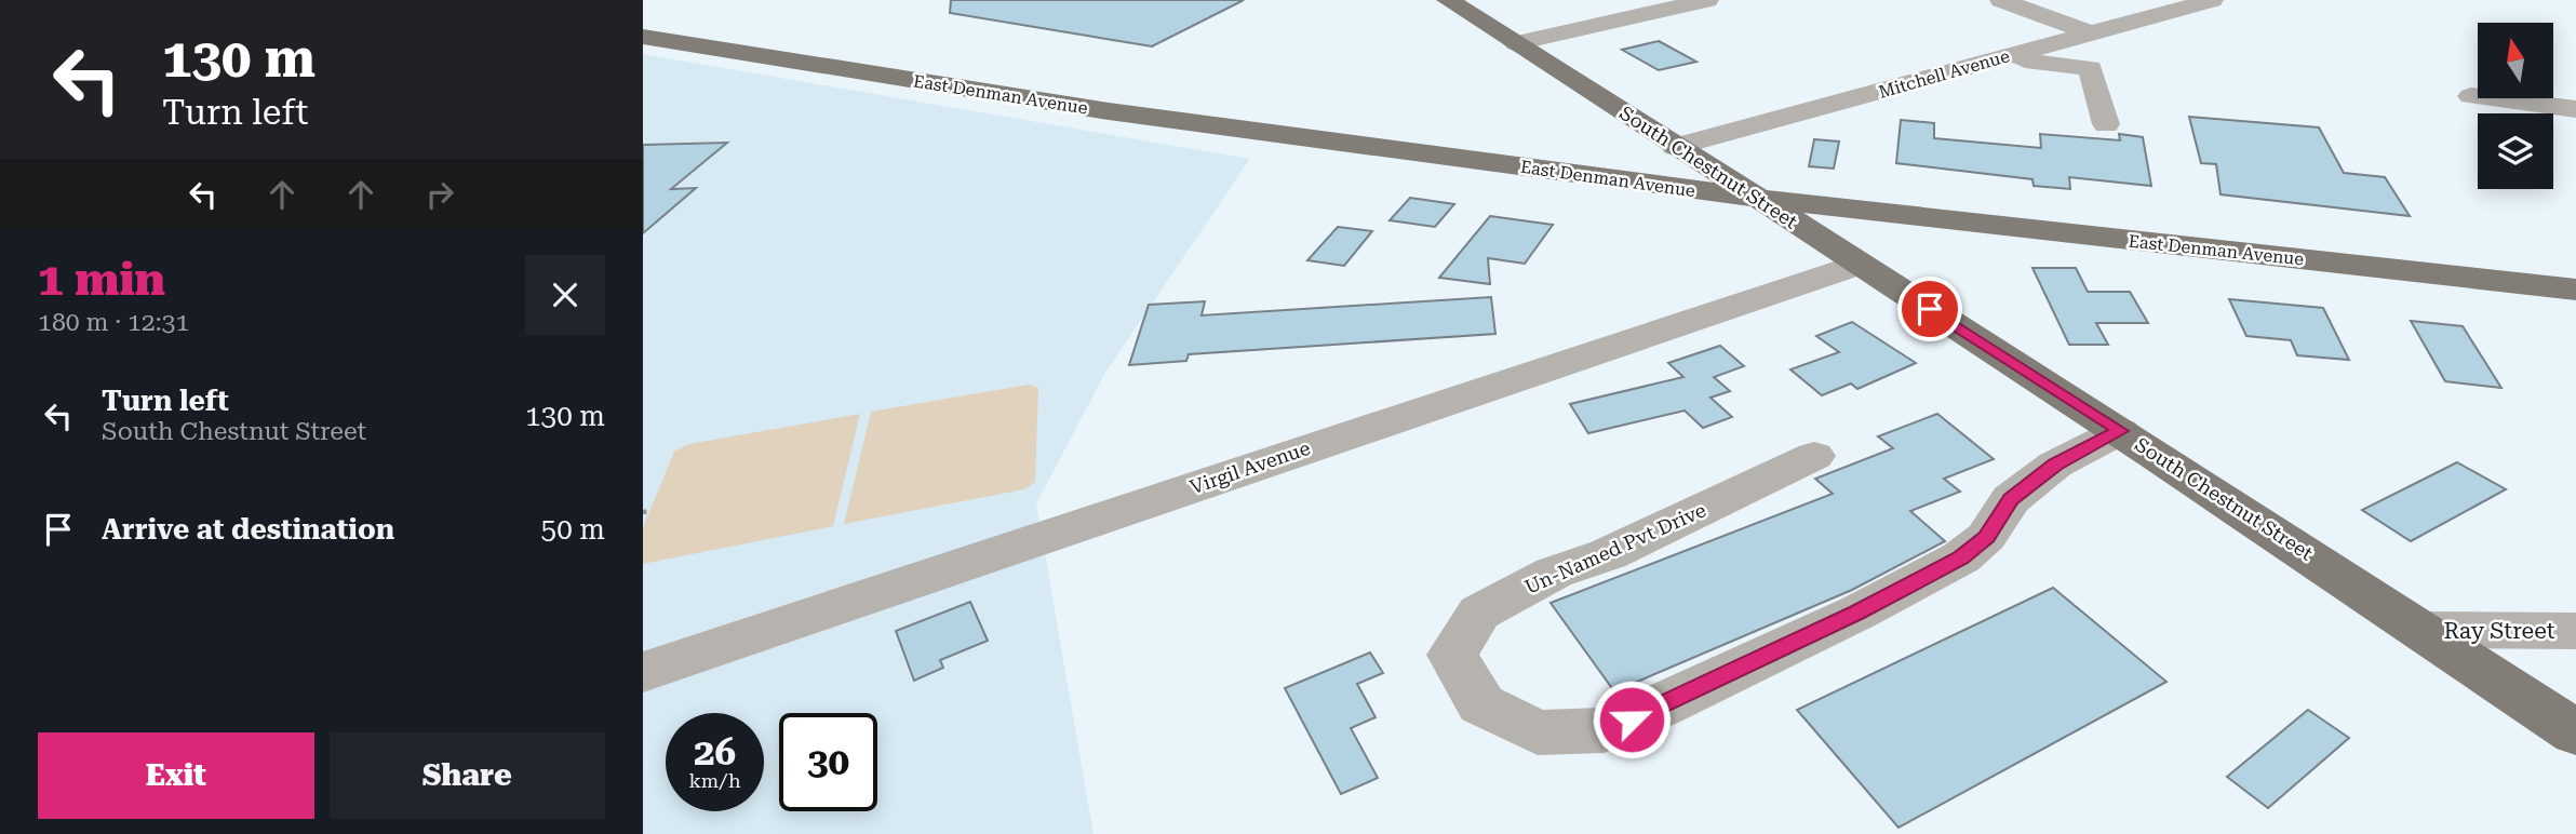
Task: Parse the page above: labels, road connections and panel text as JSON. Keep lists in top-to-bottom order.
{
  "streets": {
    "main road": ["East Denman Avenue", "South Chestnut Street"],
    "street": [
      "Mitchell Avenue",
      "Virgil Avenue",
      "Un-Named Pvt Drive",
      "Ray Street"
    ]
  },
  "crossings": [
    ["Mitchell Avenue", "South Chestnut Street"],
    ["East Denman Avenue", "South Chestnut Street"],
    ["South Chestnut Street", "Virgil Avenue"],
    ["South Chestnut Street", "Un-Named Pvt Drive"],
    ["South Chestnut Street", "Ray Street"]
  ],
  "north": "top",
  "page": {
    "turn": ["130 m", "Turn left"],
    "heading": ["1 min", "180 m · 12:31"],
    "list": [
      {
        "name": "Turn left",
        "note": "South Chestnut Street",
        "value": "130 m"
      },
      {
        "name": "Arrive at destination",
        "value": "50 m"
      }
    ],
    "speed": "26 km/h",
    "limit": "30",
    "buttons": ["Exit", "Share"]
  }
}
